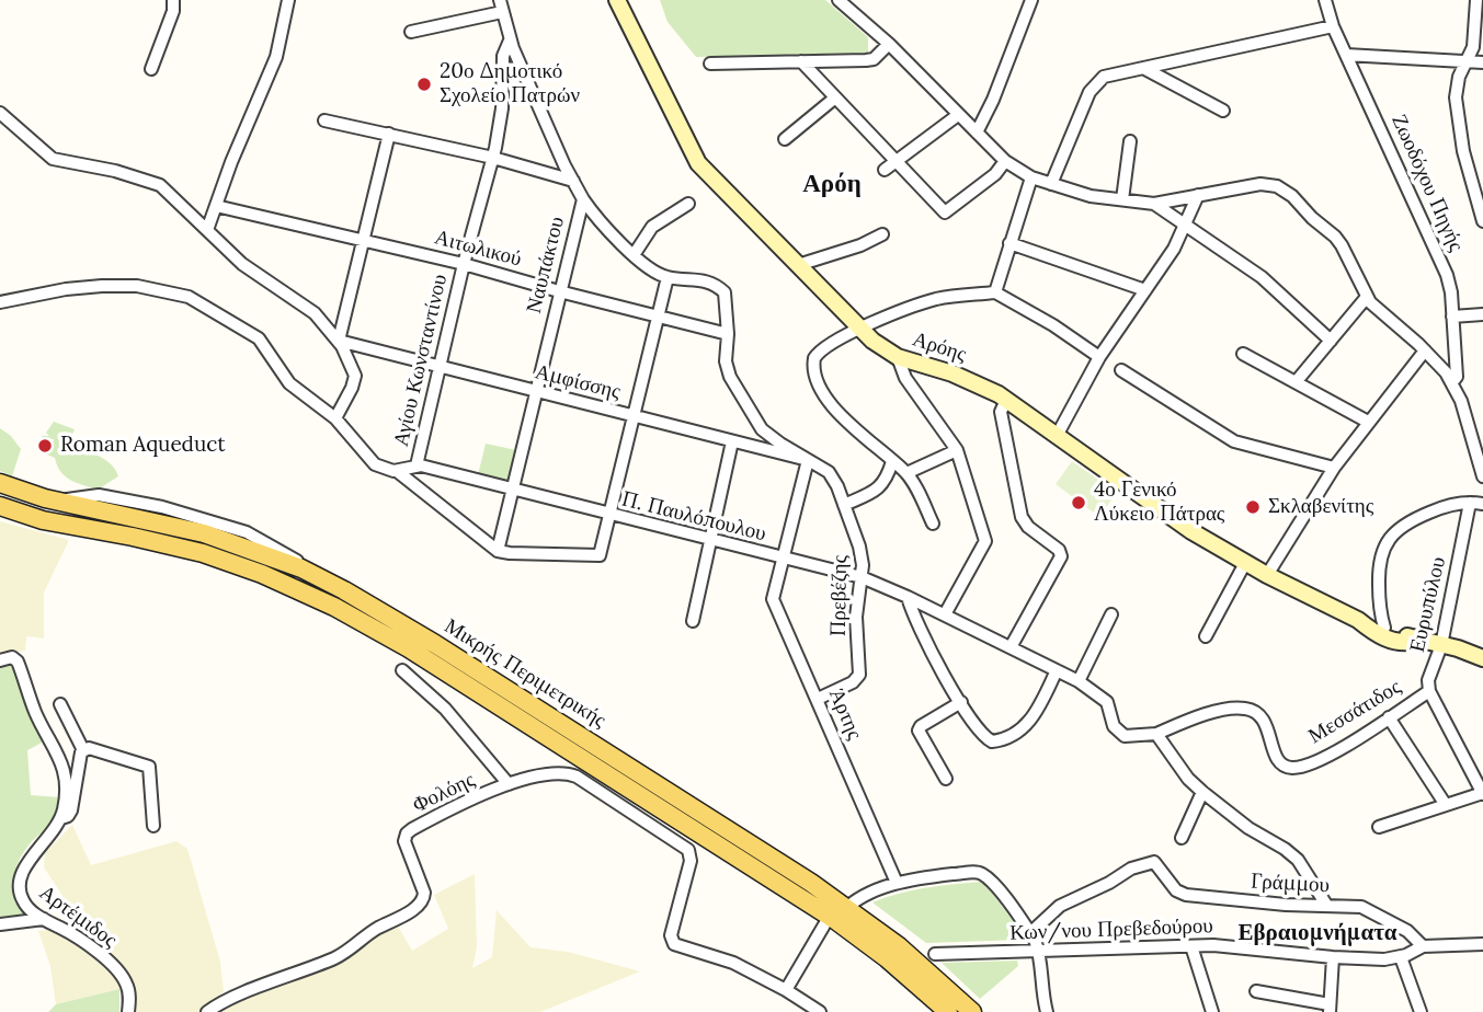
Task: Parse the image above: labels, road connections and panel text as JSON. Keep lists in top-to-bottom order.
{
  "streets": {
    "main road": ["Μικρής Περιμετρικής"],
    "street": [
      "Ζωοδόχου Πηγής",
      "Αιτωλικού",
      "Ναυπάκτου",
      "Αρόης",
      "Αγίου Κωνσταντίνου",
      "Αμφίσσης",
      "Π. Παυλόπουλου",
      "Πρεβέζης",
      "Ευρυπύλου",
      "Μεσσάτιδος",
      "Άρτης",
      "Φολόης",
      "Γράμμου",
      "Αρτέμιδος",
      "Κων/νου Πρεβεδούρου"
    ]
  },
  "crossings": [
    ["Αιτωλικού", "Ναυπάκτου"],
    ["Αιτωλικού", "Αγίου Κωνσταντίνου"],
    ["Αιτωλικού", "Πρεβέζης"],
    ["Ναυπάκτου", "Αγίου Κωνσταντίνου"],
    ["Ναυπάκτου", "Αμφίσσης"],
    ["Ναυπάκτου", "Π. Παυλόπουλου"],
    ["Αρόης", "Ευρυπύλου"],
    ["Αγίου Κωνσταντίνου", "Αμφίσσης"],
    ["Αγίου Κωνσταντίνου", "Π. Παυλόπουλου"],
    ["Αμφίσσης", "Πρεβέζης"],
    ["Αμφίσσης", "Άρτης"],
    ["Π. Παυλόπουλου", "Πρεβέζης"],
    ["Π. Παυλόπουλου", "Μεσσάτιδος"],
    ["Π. Παυλόπουλου", "Άρτης"],
    ["Πρεβέζης", "Άρτης"],
    ["Ευρυπύλου", "Μεσσάτιδος"],
    ["Γράμμου", "Κων/νου Πρεβεδούρου"]
  ],
  "districts": ["Αρόη", "Εβραιομνήματα"],
  "places": [
    "20ο Δημοτικό Σχολείο Πατρών",
    "Roman Aqueduct",
    "4ο Γενικό Λύκειο Πάτρας",
    "Σκλαβενίτης"
  ]
}
